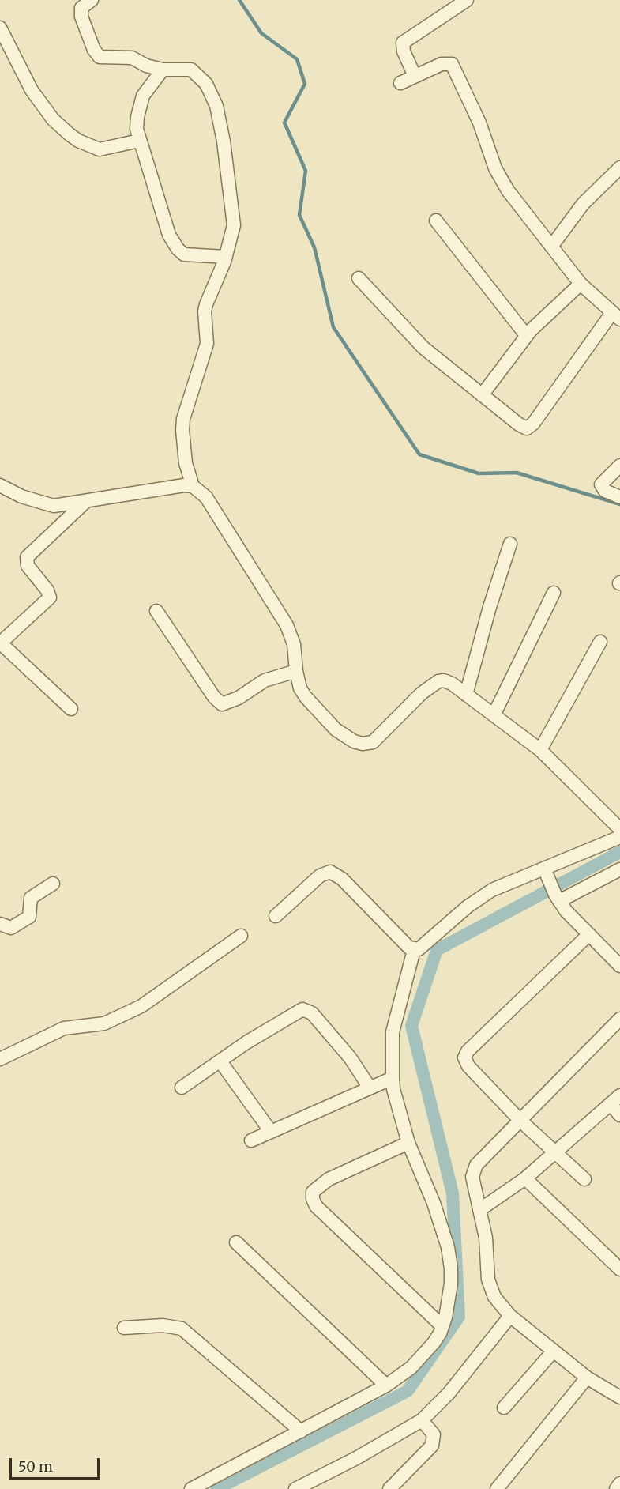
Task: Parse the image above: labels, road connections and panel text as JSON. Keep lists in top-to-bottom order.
{
  "scale_bar": "50 m"
}
